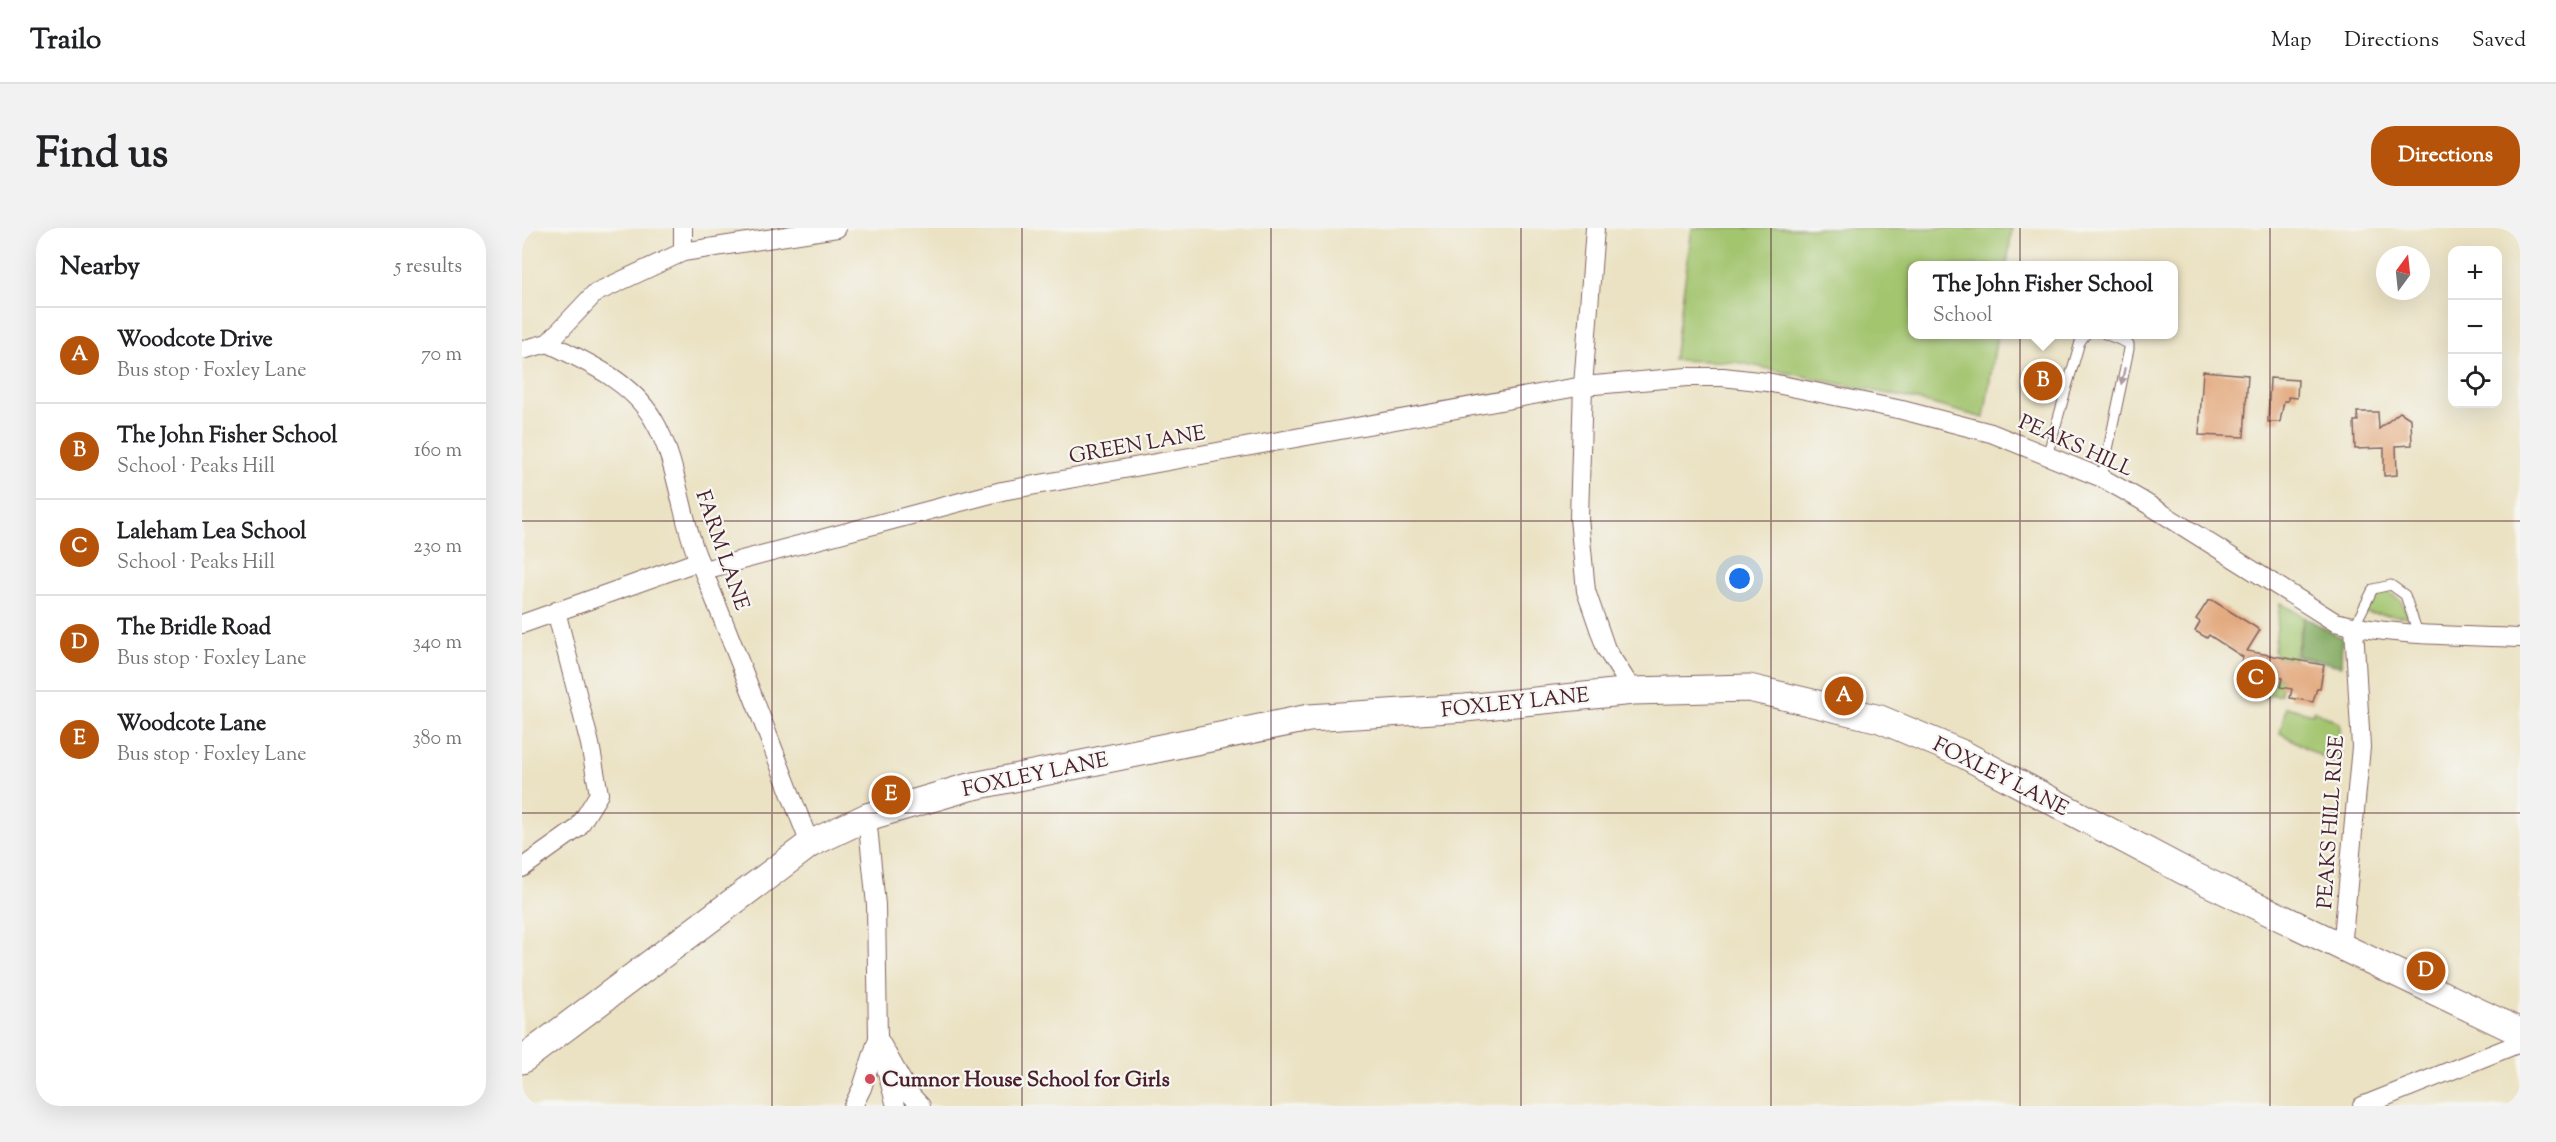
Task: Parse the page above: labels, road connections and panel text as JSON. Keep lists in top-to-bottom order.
{
  "streets": {
    "main road": ["FOXLEY LANE"],
    "street": [
      "GREEN LANE",
      "PEAKS HILL",
      "FARM LANE",
      "PEAKS HILL RISE"
    ]
  },
  "crossings": [
    ["GREEN LANE", "PEAKS HILL"],
    ["GREEN LANE", "FARM LANE"],
    ["PEAKS HILL", "PEAKS HILL RISE"],
    ["FARM LANE", "FOXLEY LANE"],
    ["FOXLEY LANE", "PEAKS HILL RISE"]
  ],
  "places": ["Cumnor House School for Girls"],
  "north": "top",
  "page": {
    "header": "Trailo",
    "nav": ["Map", "Directions", "Saved"],
    "title": "Find us",
    "buttons": "Directions",
    "heading": ["Nearby", "5 results"],
    "map_buttons": ["+", "−"],
    "popup": ["The John Fisher School", "School"],
    "list": [
      {
        "mark": "A",
        "name": "Woodcote Drive",
        "note": "Bus stop · Foxley Lane",
        "value": "70 m"
      },
      {
        "mark": "B",
        "name": "The John Fisher School",
        "note": "School · Peaks Hill",
        "value": "160 m"
      },
      {
        "mark": "C",
        "name": "Laleham Lea School",
        "note": "School · Peaks Hill",
        "value": "230 m"
      },
      {
        "mark": "D",
        "name": "The Bridle Road",
        "note": "Bus stop · Foxley Lane",
        "value": "340 m"
      },
      {
        "mark": "E",
        "name": "Woodcote Lane",
        "note": "Bus stop · Foxley Lane",
        "value": "380 m"
      }
    ],
    "pins": [
      "B",
      "C",
      "A",
      "E",
      "D"
    ]
  }
}
